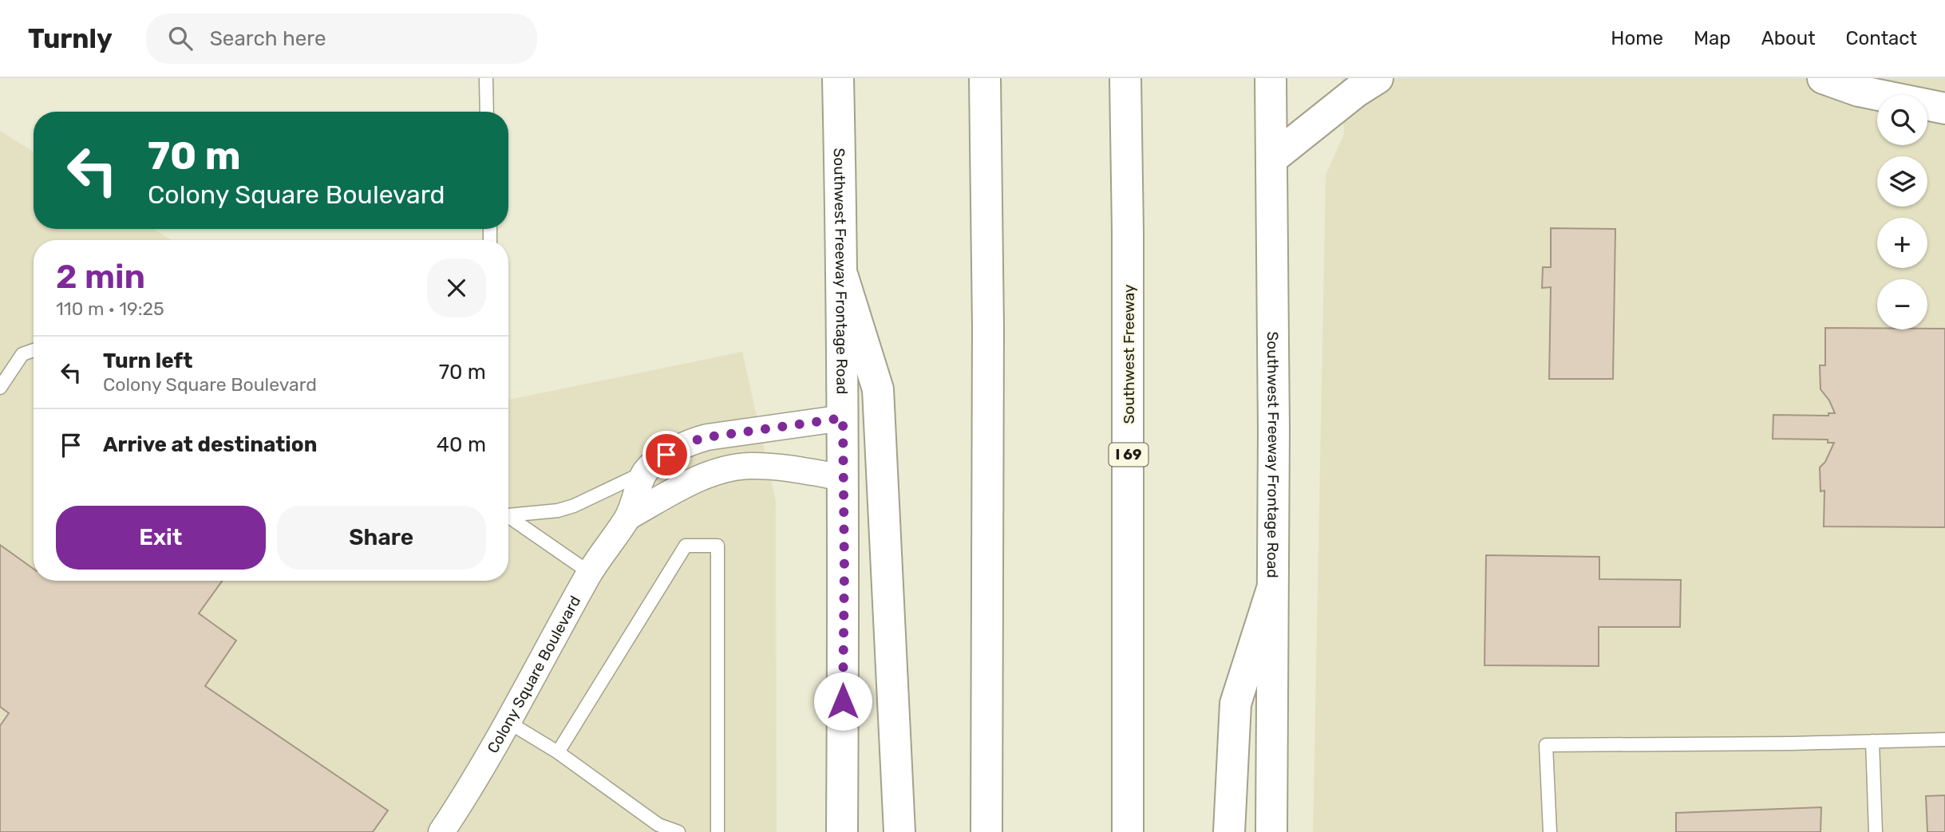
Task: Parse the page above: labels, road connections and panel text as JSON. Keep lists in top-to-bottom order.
{
  "streets": {
    "main road": ["Southwest Freeway Frontage Road", "Southwest Freeway", "I 69"],
    "street": ["Colony Square Boulevard"]
  },
  "crossings": [
    ["Southwest Freeway Frontage Road", "Colony Square Boulevard"]
  ],
  "page": {
    "header": "Turnly",
    "search": "Search here",
    "nav": [
      "Home",
      "Map",
      "About",
      "Contact"
    ],
    "map_buttons": ["+", "−"],
    "turn": ["70 m", "Colony Square Boulevard"],
    "heading": ["2 min", "110 m · 19:25"],
    "list": [
      {
        "name": "Turn left",
        "note": "Colony Square Boulevard",
        "value": "70 m"
      },
      {
        "name": "Arrive at destination",
        "value": "40 m"
      }
    ],
    "buttons": ["Exit", "Share"]
  }
}
